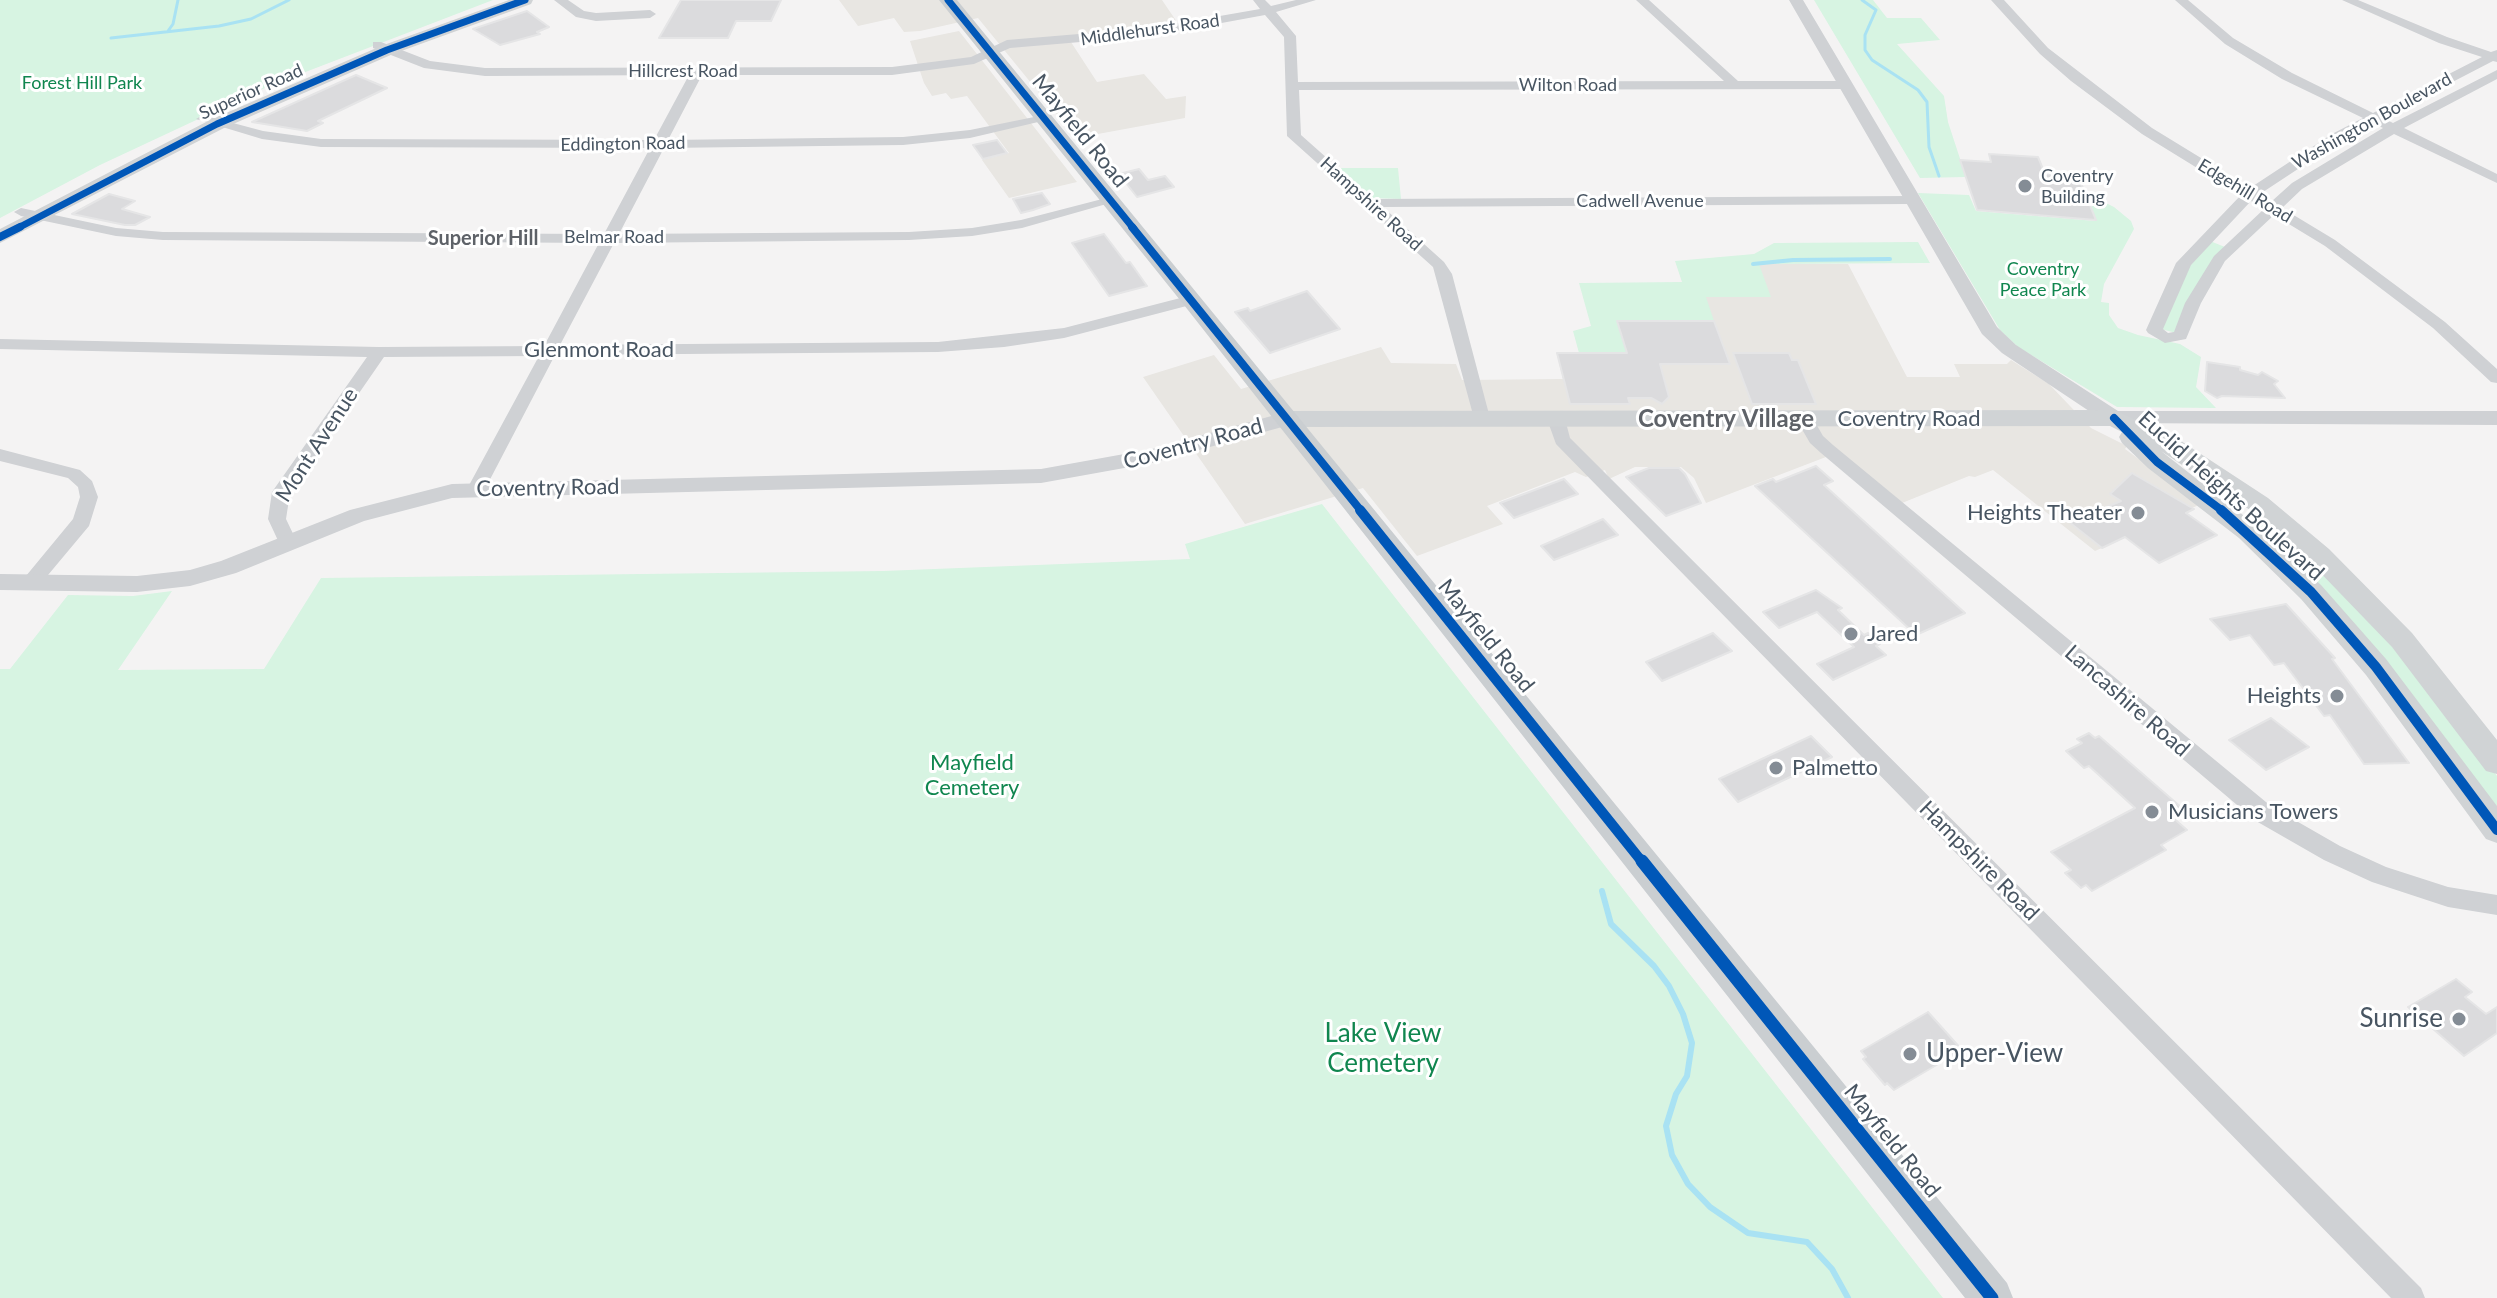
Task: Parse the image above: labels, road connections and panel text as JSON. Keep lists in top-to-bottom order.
{
  "streets": {
    "main road": [
      "Superior Road",
      "Mayfield Road",
      "Coventry Road",
      "Euclid Heights Boulevard"
    ],
    "street": [
      "Middlehurst Road",
      "Hillcrest Road",
      "Wilton Road",
      "Washington Boulevard",
      "Eddington Road",
      "Edgehill Road",
      "Cadwell Avenue",
      "Hampshire Road",
      "Belmar Road",
      "Glenmont Road",
      "Mont Avenue",
      "Lancashire Road"
    ]
  },
  "crossings": [
    ["Middlehurst Road", "Hillcrest Road"],
    ["Middlehurst Road", "Mayfield Road"],
    ["Middlehurst Road", "Hampshire Road"],
    ["Hillcrest Road", "Superior Road"],
    ["Hillcrest Road", "Mayfield Road"],
    ["Wilton Road", "Hampshire Road"],
    ["Wilton Road", "Euclid Heights Boulevard"],
    ["Superior Road", "Eddington Road"],
    ["Superior Road", "Belmar Road"],
    ["Washington Boulevard", "Edgehill Road"],
    ["Mayfield Road", "Eddington Road"],
    ["Mayfield Road", "Belmar Road"],
    ["Mayfield Road", "Glenmont Road"],
    ["Mayfield Road", "Coventry Road"],
    ["Cadwell Avenue", "Hampshire Road"],
    ["Cadwell Avenue", "Euclid Heights Boulevard"],
    ["Hampshire Road", "Coventry Road"],
    ["Glenmont Road", "Mont Avenue"],
    ["Coventry Road", "Mont Avenue"],
    ["Coventry Road", "Euclid Heights Boulevard"],
    ["Coventry Road", "Lancashire Road"]
  ],
  "districts": ["Superior Hill", "Coventry Village"],
  "parks": [
    "Forest Hill Park",
    "Coventry Peace Park",
    "Mayfield Cemetery",
    "Lake View Cemetery"
  ],
  "places": [
    "Coventry Building",
    "Heights Theater",
    "Jared",
    "Heights",
    "Palmetto",
    "Musicians Towers",
    "Sunrise",
    "Upper-View"
  ]
}
